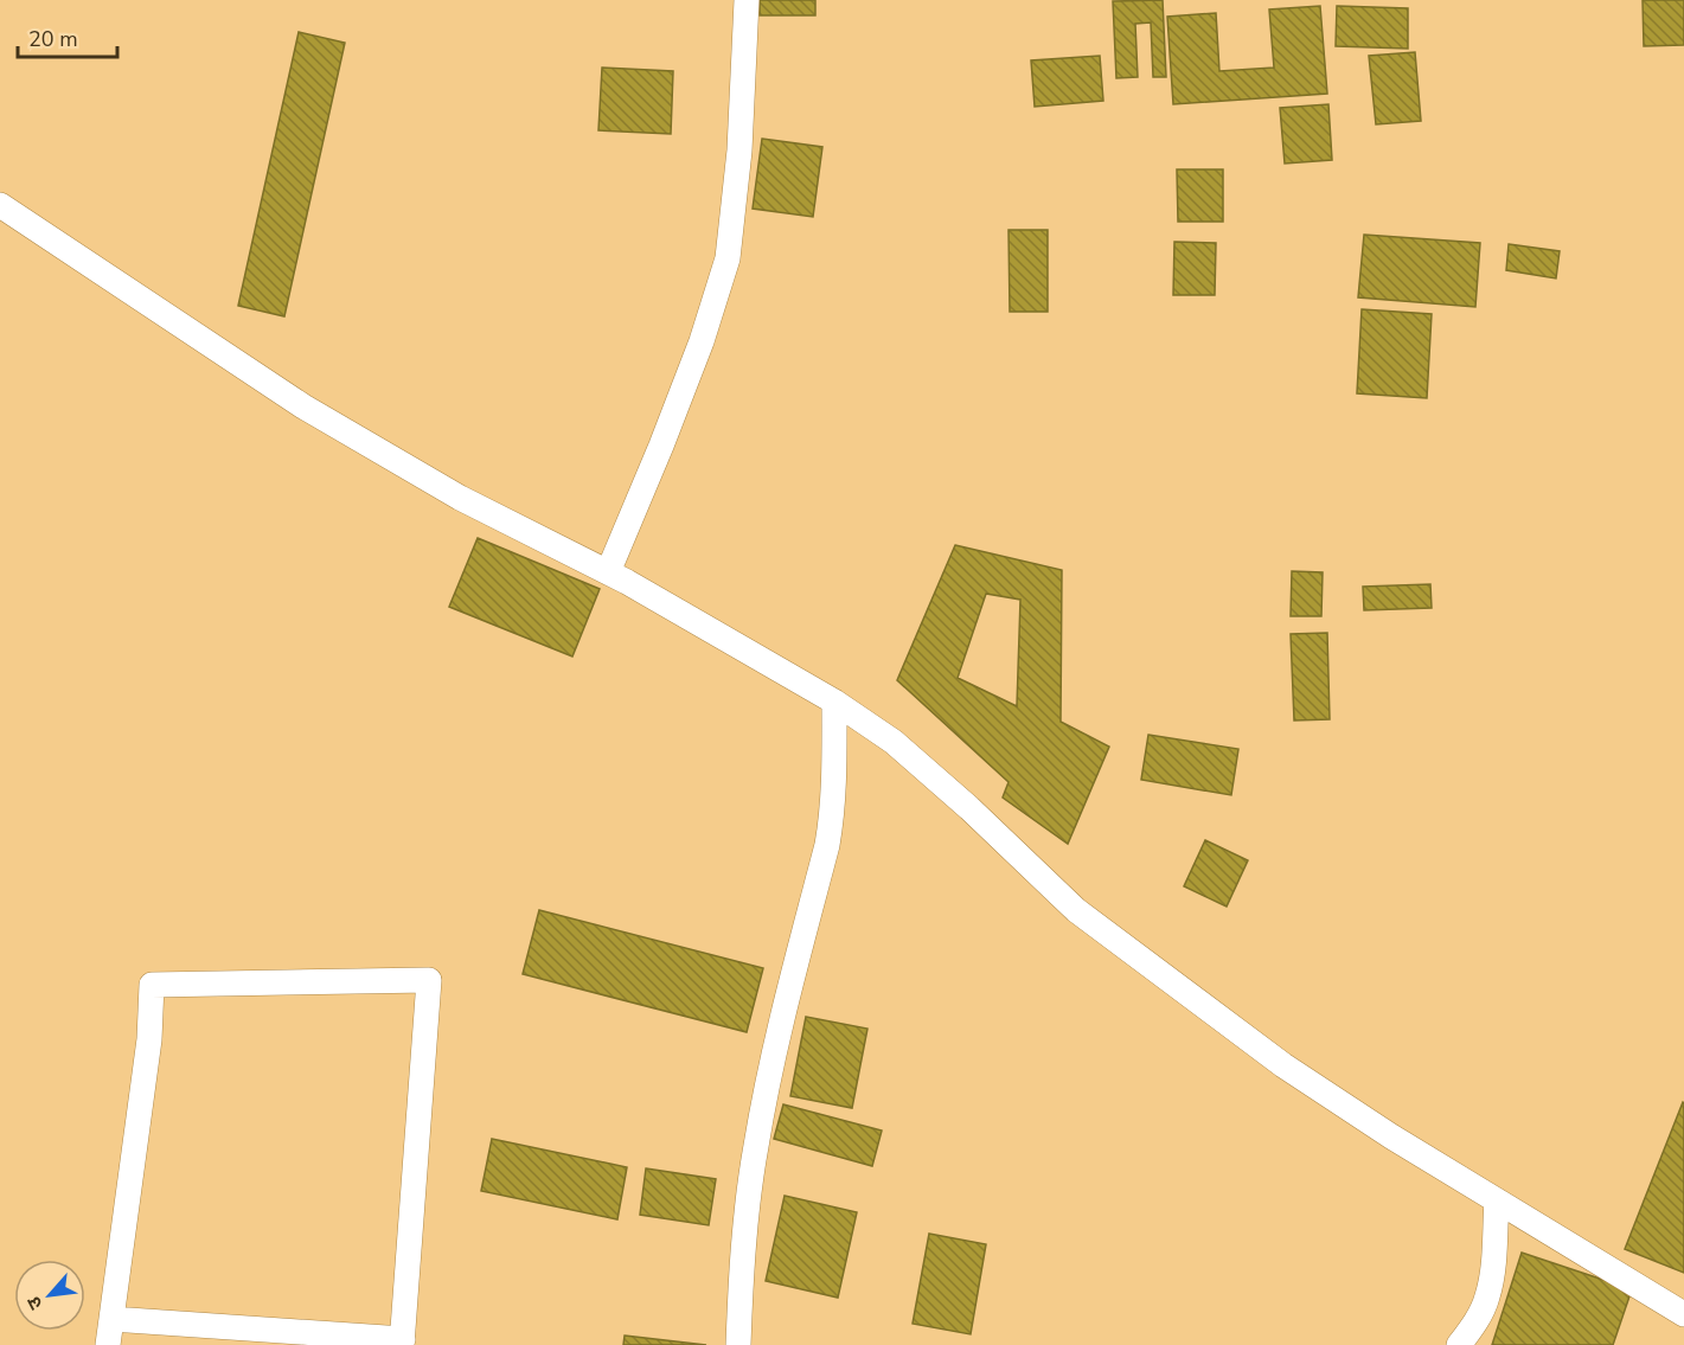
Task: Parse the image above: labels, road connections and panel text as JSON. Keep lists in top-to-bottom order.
{
  "scale_bar": "20 m",
  "north": "bottom left"
}
